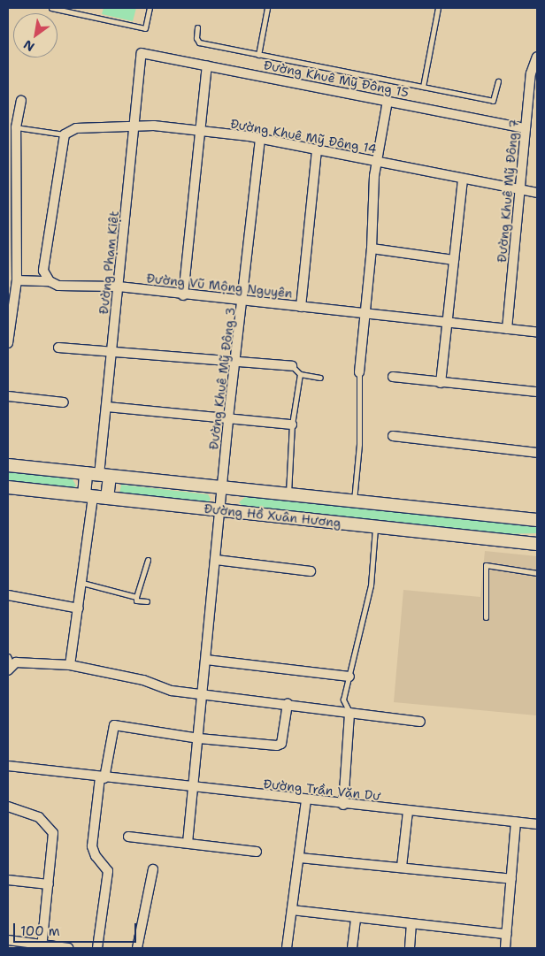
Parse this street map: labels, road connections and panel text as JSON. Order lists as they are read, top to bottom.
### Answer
{
  "streets": {
    "main road": ["Đường Hồ Xuân Hương"],
    "street": [
      "Đường Khuê Mỹ Đông 15",
      "Đường Khuê Mỹ Đông 14",
      "Đường Khuê Mỹ Đông 7",
      "Đường Phạm Kiệt",
      "Đường Vũ Mộng Nguyên",
      "Đường Khuê Mỹ Đông 3",
      "Đường Trần Văn Dư"
    ]
  },
  "crossings": [
    ["Đường Khuê Mỹ Đông 15", "Đường Khuê Mỹ Đông 7"],
    ["Đường Khuê Mỹ Đông 15", "Đường Phạm Kiệt"],
    ["Đường Khuê Mỹ Đông 14", "Đường Khuê Mỹ Đông 7"],
    ["Đường Khuê Mỹ Đông 14", "Đường Phạm Kiệt"],
    ["Đường Khuê Mỹ Đông 14", "Đường Khuê Mỹ Đông 3"],
    ["Đường Khuê Mỹ Đông 7", "Đường Vũ Mộng Nguyên"],
    ["Đường Phạm Kiệt", "Đường Vũ Mộng Nguyên"],
    ["Đường Phạm Kiệt", "Đường Hồ Xuân Hương"],
    ["Đường Vũ Mộng Nguyên", "Đường Khuê Mỹ Đông 3"],
    ["Đường Khuê Mỹ Đông 3", "Đường Hồ Xuân Hương"],
    ["Đường Khuê Mỹ Đông 3", "Đường Trần Văn Dư"]
  ],
  "scale_bar": "100 m",
  "north": "bottom left"
}
